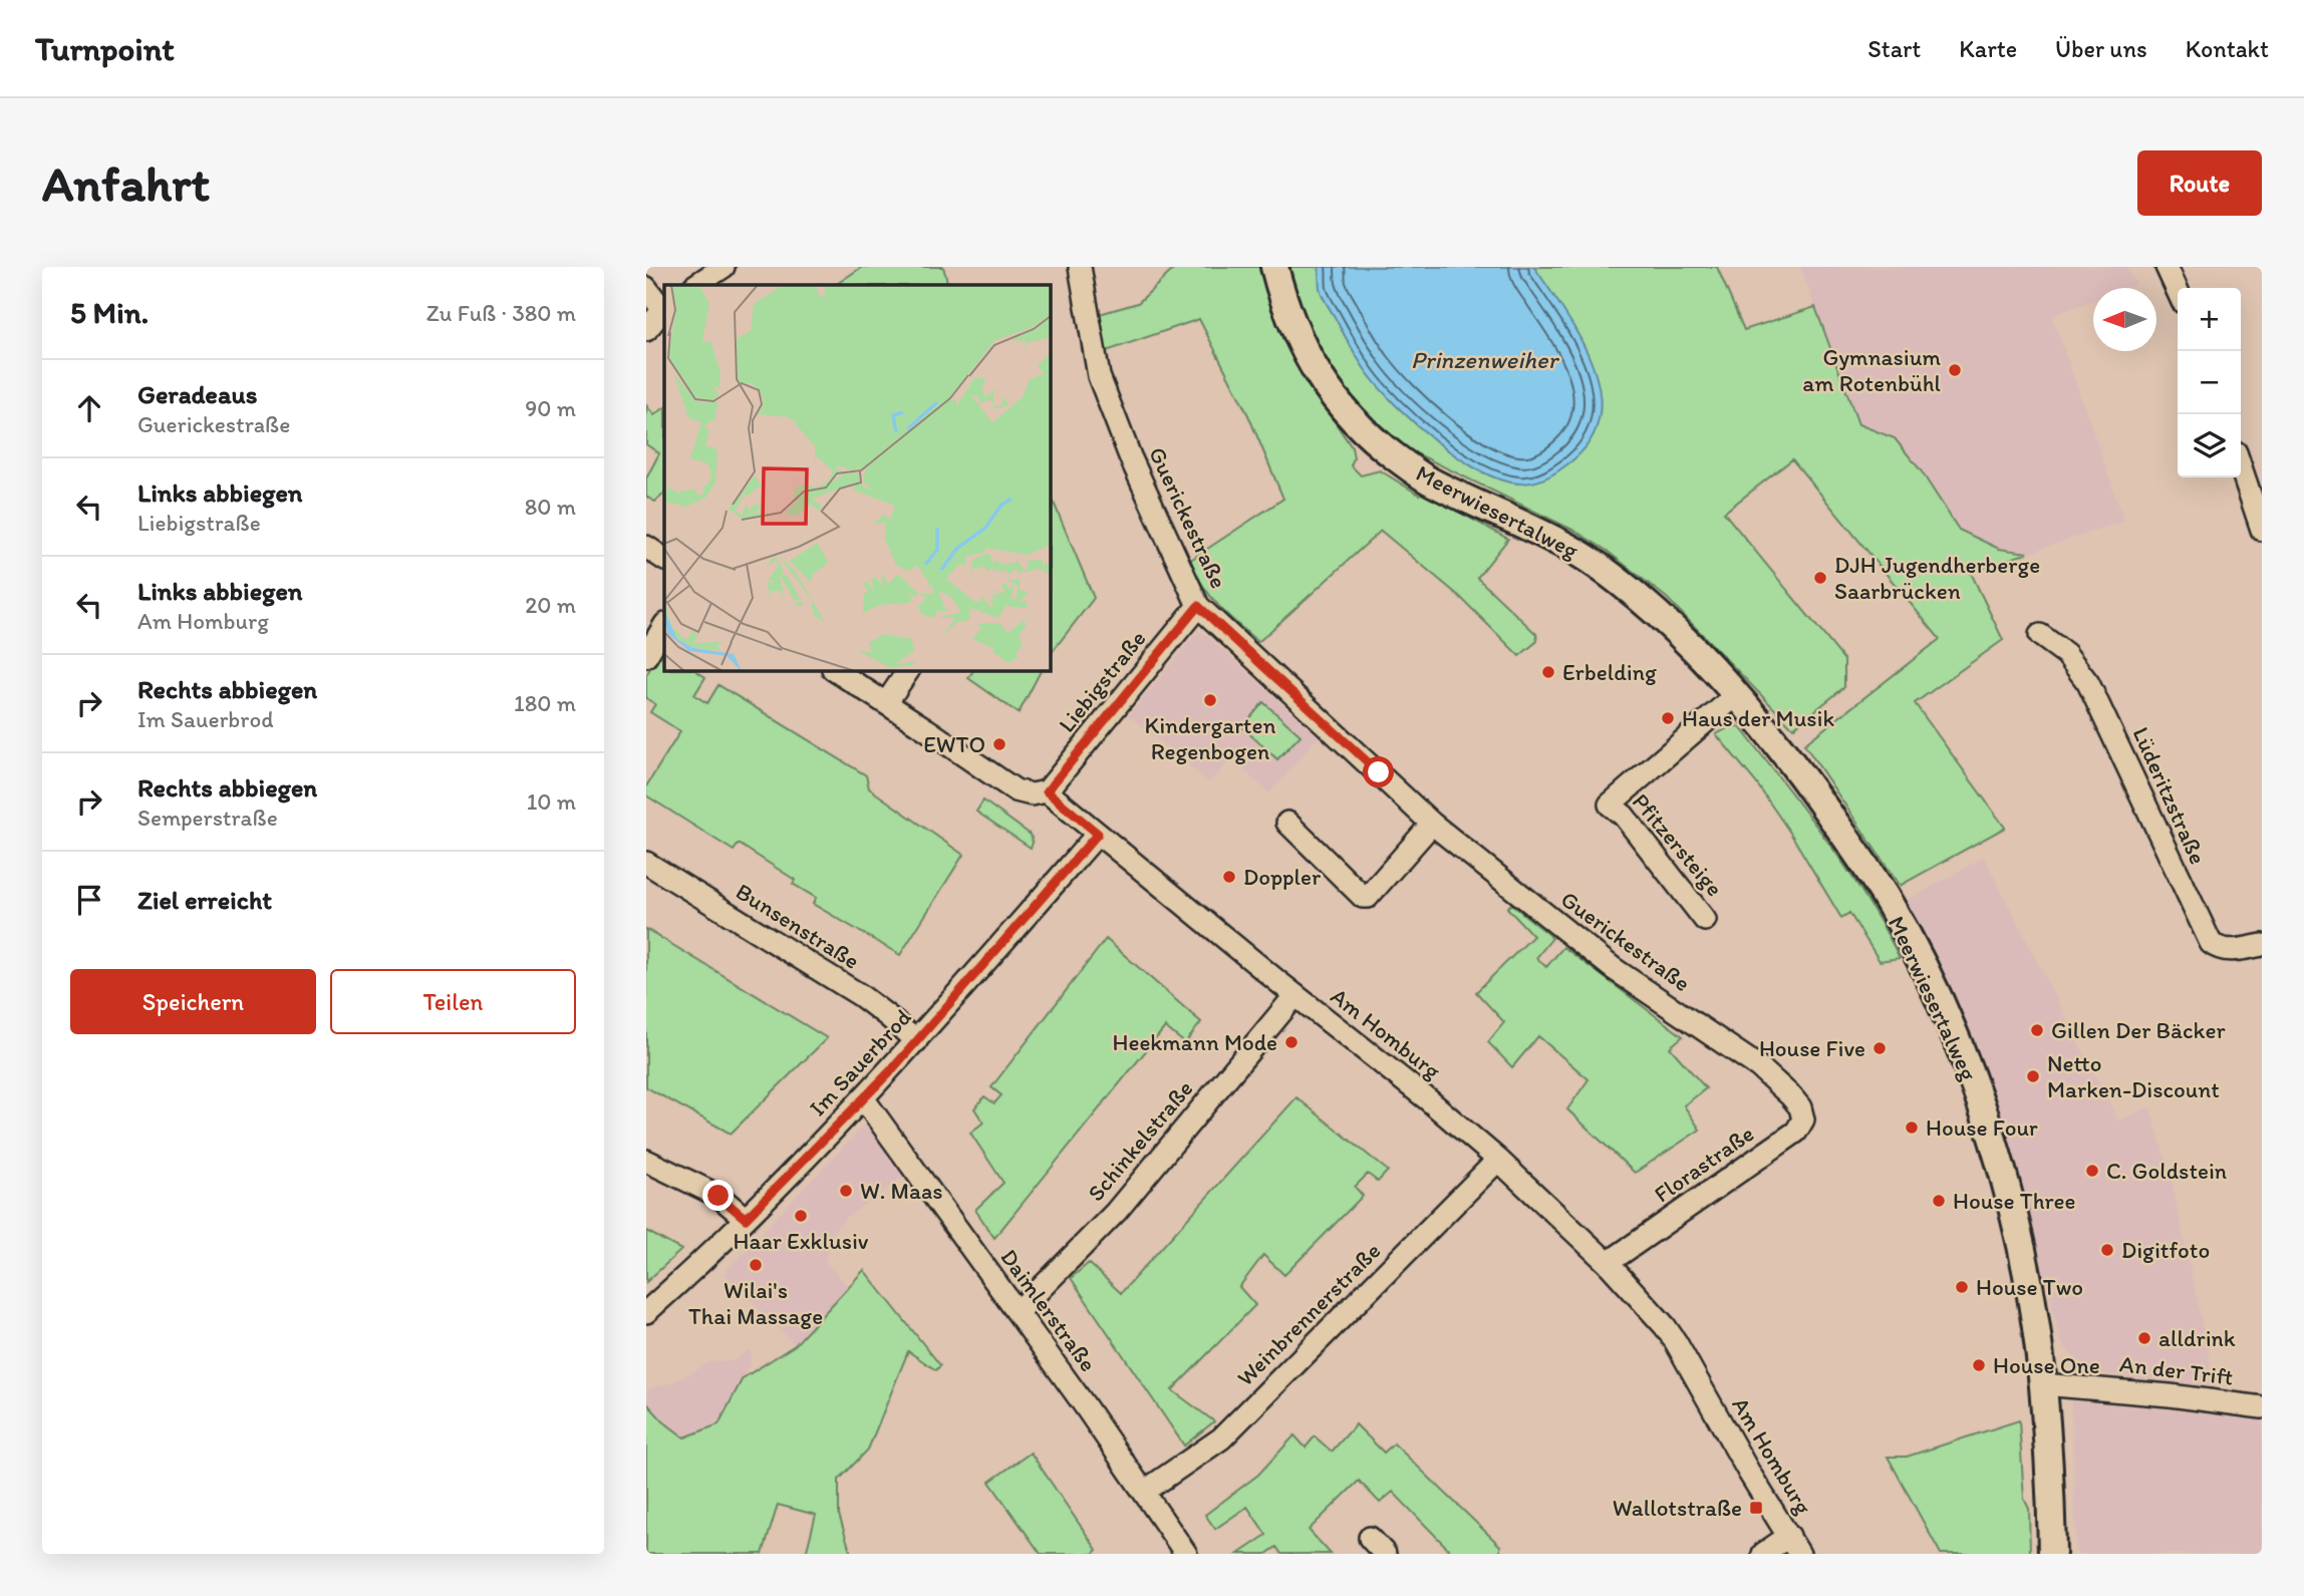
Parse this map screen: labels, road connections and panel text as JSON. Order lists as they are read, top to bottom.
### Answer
{
  "streets": {
    "main road": ["Meerwiesertalweg"],
    "street": [
      "Guerickestraße",
      "Liebigstraße",
      "Lüderitzstraße",
      "Pfitzersteige",
      "Bunsenstraße",
      "Am Homburg",
      "Im Sauerbrod",
      "Schinkelstraße",
      "Florastraße",
      "Daimlerstraße",
      "Weinbrennerstraße",
      "An der Trift"
    ]
  },
  "crossings": [
    ["Meerwiesertalweg", "Pfitzersteige"],
    ["Meerwiesertalweg", "An der Trift"],
    ["Guerickestraße", "Liebigstraße"],
    ["Guerickestraße", "Florastraße"],
    ["Liebigstraße", "Am Homburg"],
    ["Bunsenstraße", "Im Sauerbrod"],
    ["Am Homburg", "Im Sauerbrod"],
    ["Am Homburg", "Schinkelstraße"],
    ["Am Homburg", "Florastraße"],
    ["Am Homburg", "Weinbrennerstraße"],
    ["Im Sauerbrod", "Daimlerstraße"],
    ["Schinkelstraße", "Daimlerstraße"],
    ["Daimlerstraße", "Weinbrennerstraße"]
  ],
  "water": ["Prinzenweiher"],
  "places": {
    "other": [
      "Gymnasium am Rotenbühl",
      "DJH Jugendherberge Saarbrücken",
      "Erbelding",
      "Kindergarten Regenbogen",
      "Haus der Musik",
      "EWTO",
      "Doppler",
      "Gillen Der Bäcker",
      "Heekmann Mode",
      "House Five",
      "Netto Marken-Discount",
      "House Four",
      "C. Goldstein",
      "W. Maas",
      "House Three",
      "Haar Exklusiv",
      "Digitfoto",
      "Wilai's Thai Massage",
      "House Two",
      "alldrink",
      "House One"
    ],
    "transit": ["Wallotstraße"]
  },
  "north": "left",
  "page": {
    "header": "Turnpoint",
    "nav": [
      "Start",
      "Karte",
      "Über uns",
      "Kontakt"
    ],
    "buttons": [
      "Route",
      ["Speichern", "Teilen"]
    ],
    "title": "Anfahrt",
    "heading": ["5 Min.", "Zu Fuß · 380 m"],
    "map_buttons": ["+", "−"],
    "list": [
      ["Geradeaus", "Guerickestraße", "90 m"],
      ["Links abbiegen", "Liebigstraße", "80 m"],
      ["Links abbiegen", "Am Homburg", "20 m"],
      ["Rechts abbiegen", "Im Sauerbrod", "180 m"],
      ["Rechts abbiegen", "Semperstraße", "10 m"],
      "Ziel erreicht"
    ]
  }
}
